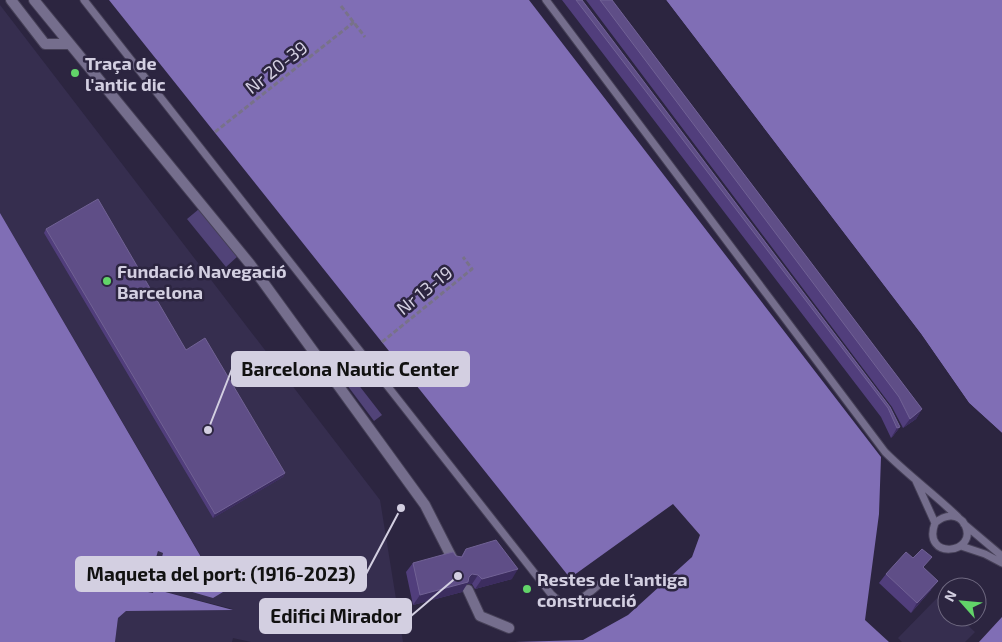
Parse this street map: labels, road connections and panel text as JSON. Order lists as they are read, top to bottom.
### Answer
{
  "streets": {
    "path": ["Nr 20-39", "Nr 13-19"]
  },
  "places": [
    "Traça de l'antic dic",
    "Fundació Navegació Barcelona",
    "Barcelona Nautic Center",
    "Maqueta del port: (1916-2023)",
    "Edifici Mirador",
    "Restes de l'antiga construcció"
  ],
  "north": "top left"
}
